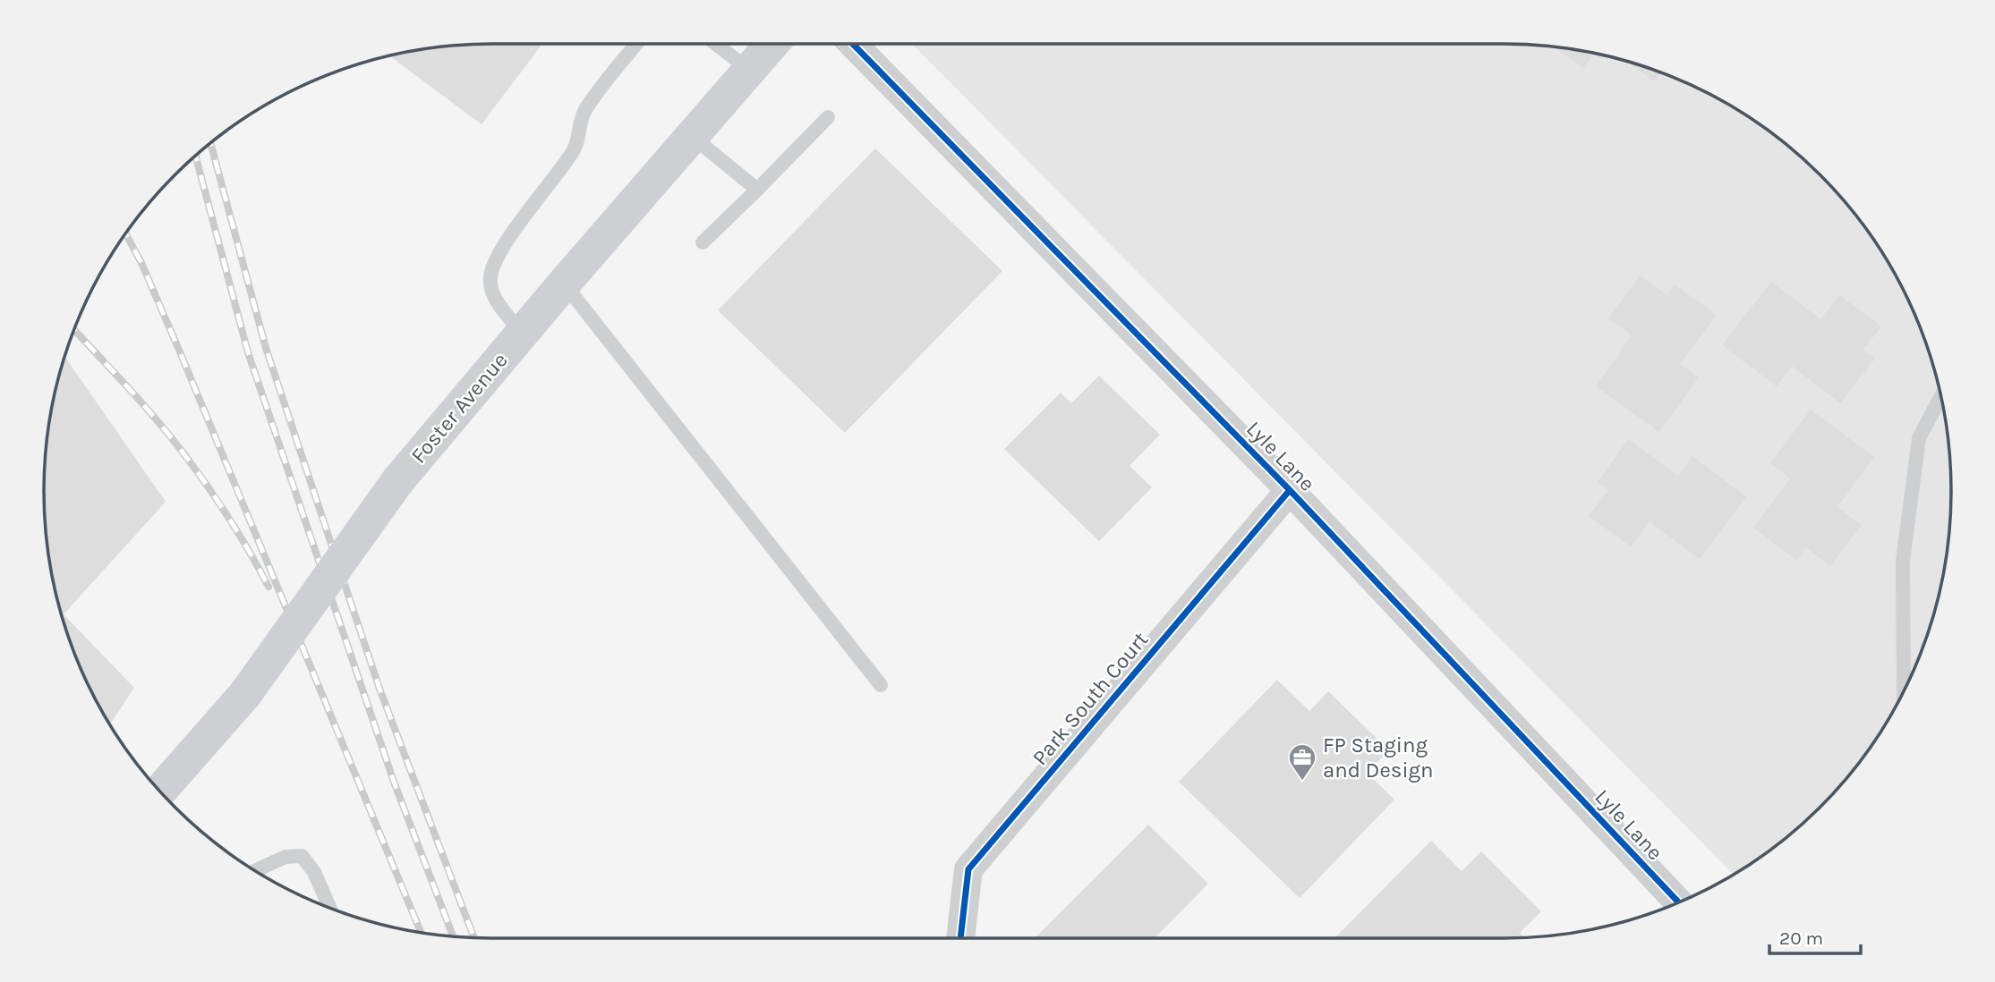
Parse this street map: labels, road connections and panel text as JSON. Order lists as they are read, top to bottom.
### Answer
{
  "streets": {
    "main road": ["Foster Avenue"],
    "street": ["Lyle Lane", "Park South Court"]
  },
  "crossings": [
    ["Lyle Lane", "Park South Court"]
  ],
  "places": {
    "office": ["FP Staging and Design"]
  },
  "scale_bar": "20 m"
}
